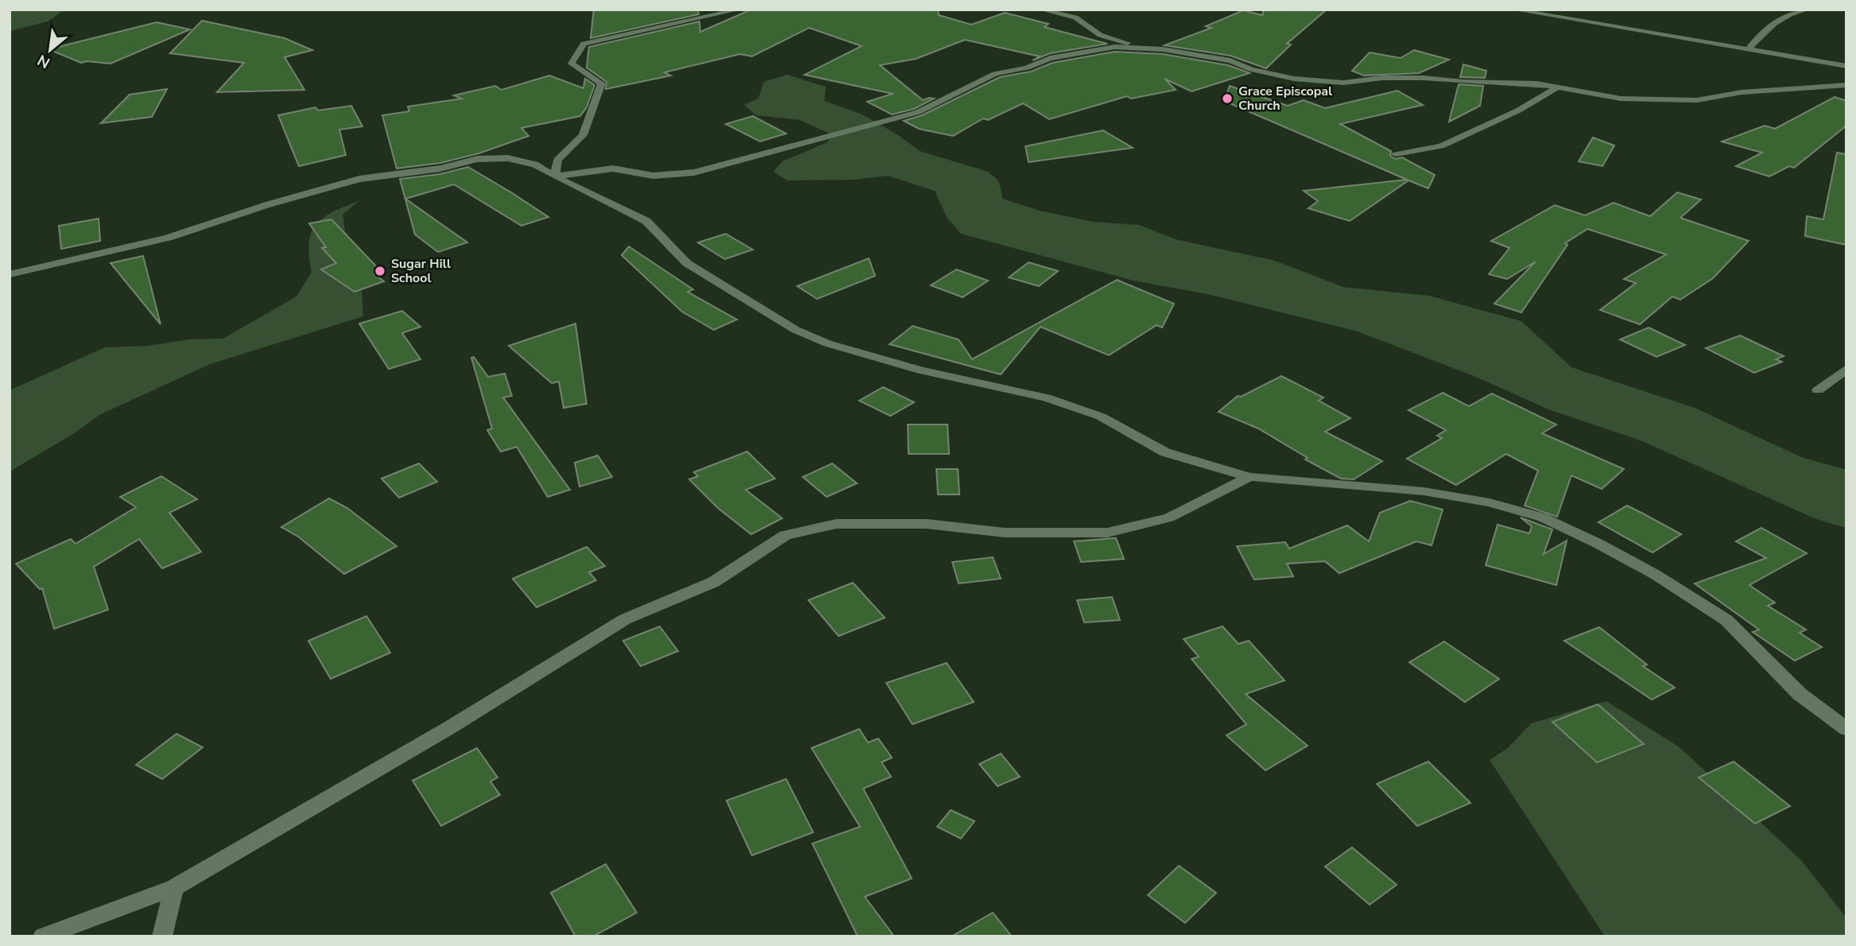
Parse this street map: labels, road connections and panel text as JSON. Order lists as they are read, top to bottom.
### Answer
{
  "places": ["Grace Episcopal Church", "Sugar Hill School"],
  "north": "bottom left"
}
